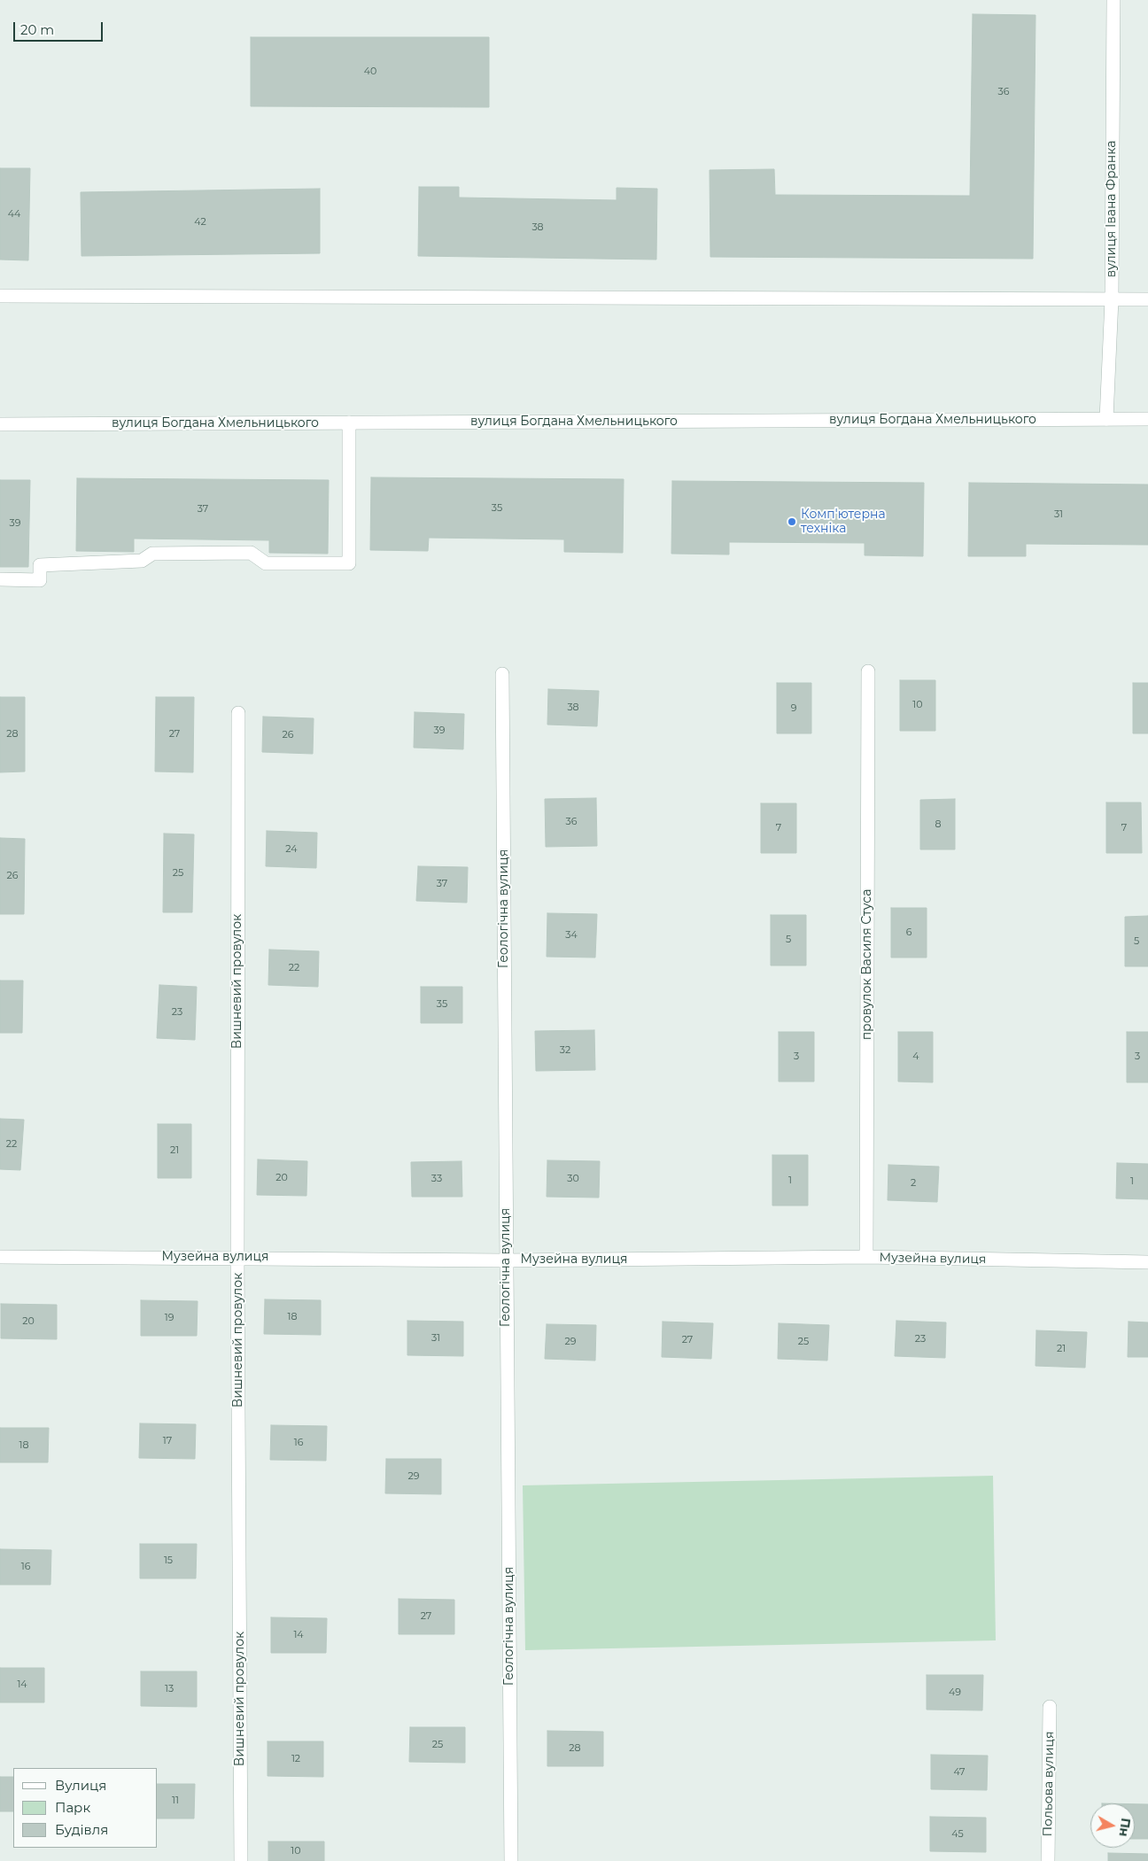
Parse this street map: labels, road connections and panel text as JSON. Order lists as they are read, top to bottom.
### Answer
{
  "streets": {
    "street": [
      "вулиця Івана Франка",
      "вулиця Богдана Хмельницького",
      "Геологічна вулиця",
      "провулок Василя Стуса",
      "Вишневий провулок",
      "Музейна вулиця",
      "Польова вулиця"
    ]
  },
  "crossings": [
    ["вулиця Івана Франка", "вулиця Богдана Хмельницького"],
    ["Геологічна вулиця", "Музейна вулиця"],
    ["провулок Василя Стуса", "Музейна вулиця"],
    ["Вишневий провулок", "Музейна вулиця"]
  ],
  "places": ["Комп'ютерна техніка"],
  "house_numbers": [
    "40",
    "36",
    "44",
    "42",
    "38",
    "35",
    "37",
    "31",
    "39",
    "10",
    "38",
    "9",
    "39",
    "28",
    "27",
    "26",
    "36",
    "8",
    "7",
    "7",
    "24",
    "25",
    "26",
    "37",
    "6",
    "34",
    "5",
    "5",
    "22",
    "35",
    "23",
    "32",
    "3",
    "4",
    "3",
    "22",
    "21",
    "20",
    "33",
    "30",
    "1",
    "1",
    "2",
    "18",
    "19",
    "20",
    "31",
    "23",
    "27",
    "29",
    "25",
    "21",
    "17",
    "16",
    "18",
    "29",
    "15",
    "16",
    "27",
    "14",
    "14",
    "13",
    "49",
    "25",
    "28",
    "12",
    "47",
    "11",
    "45",
    "10"
  ],
  "legend": ["Вулиця", "Парк", "Будівля"],
  "scale_bar": "20 m",
  "north": "right"
}
